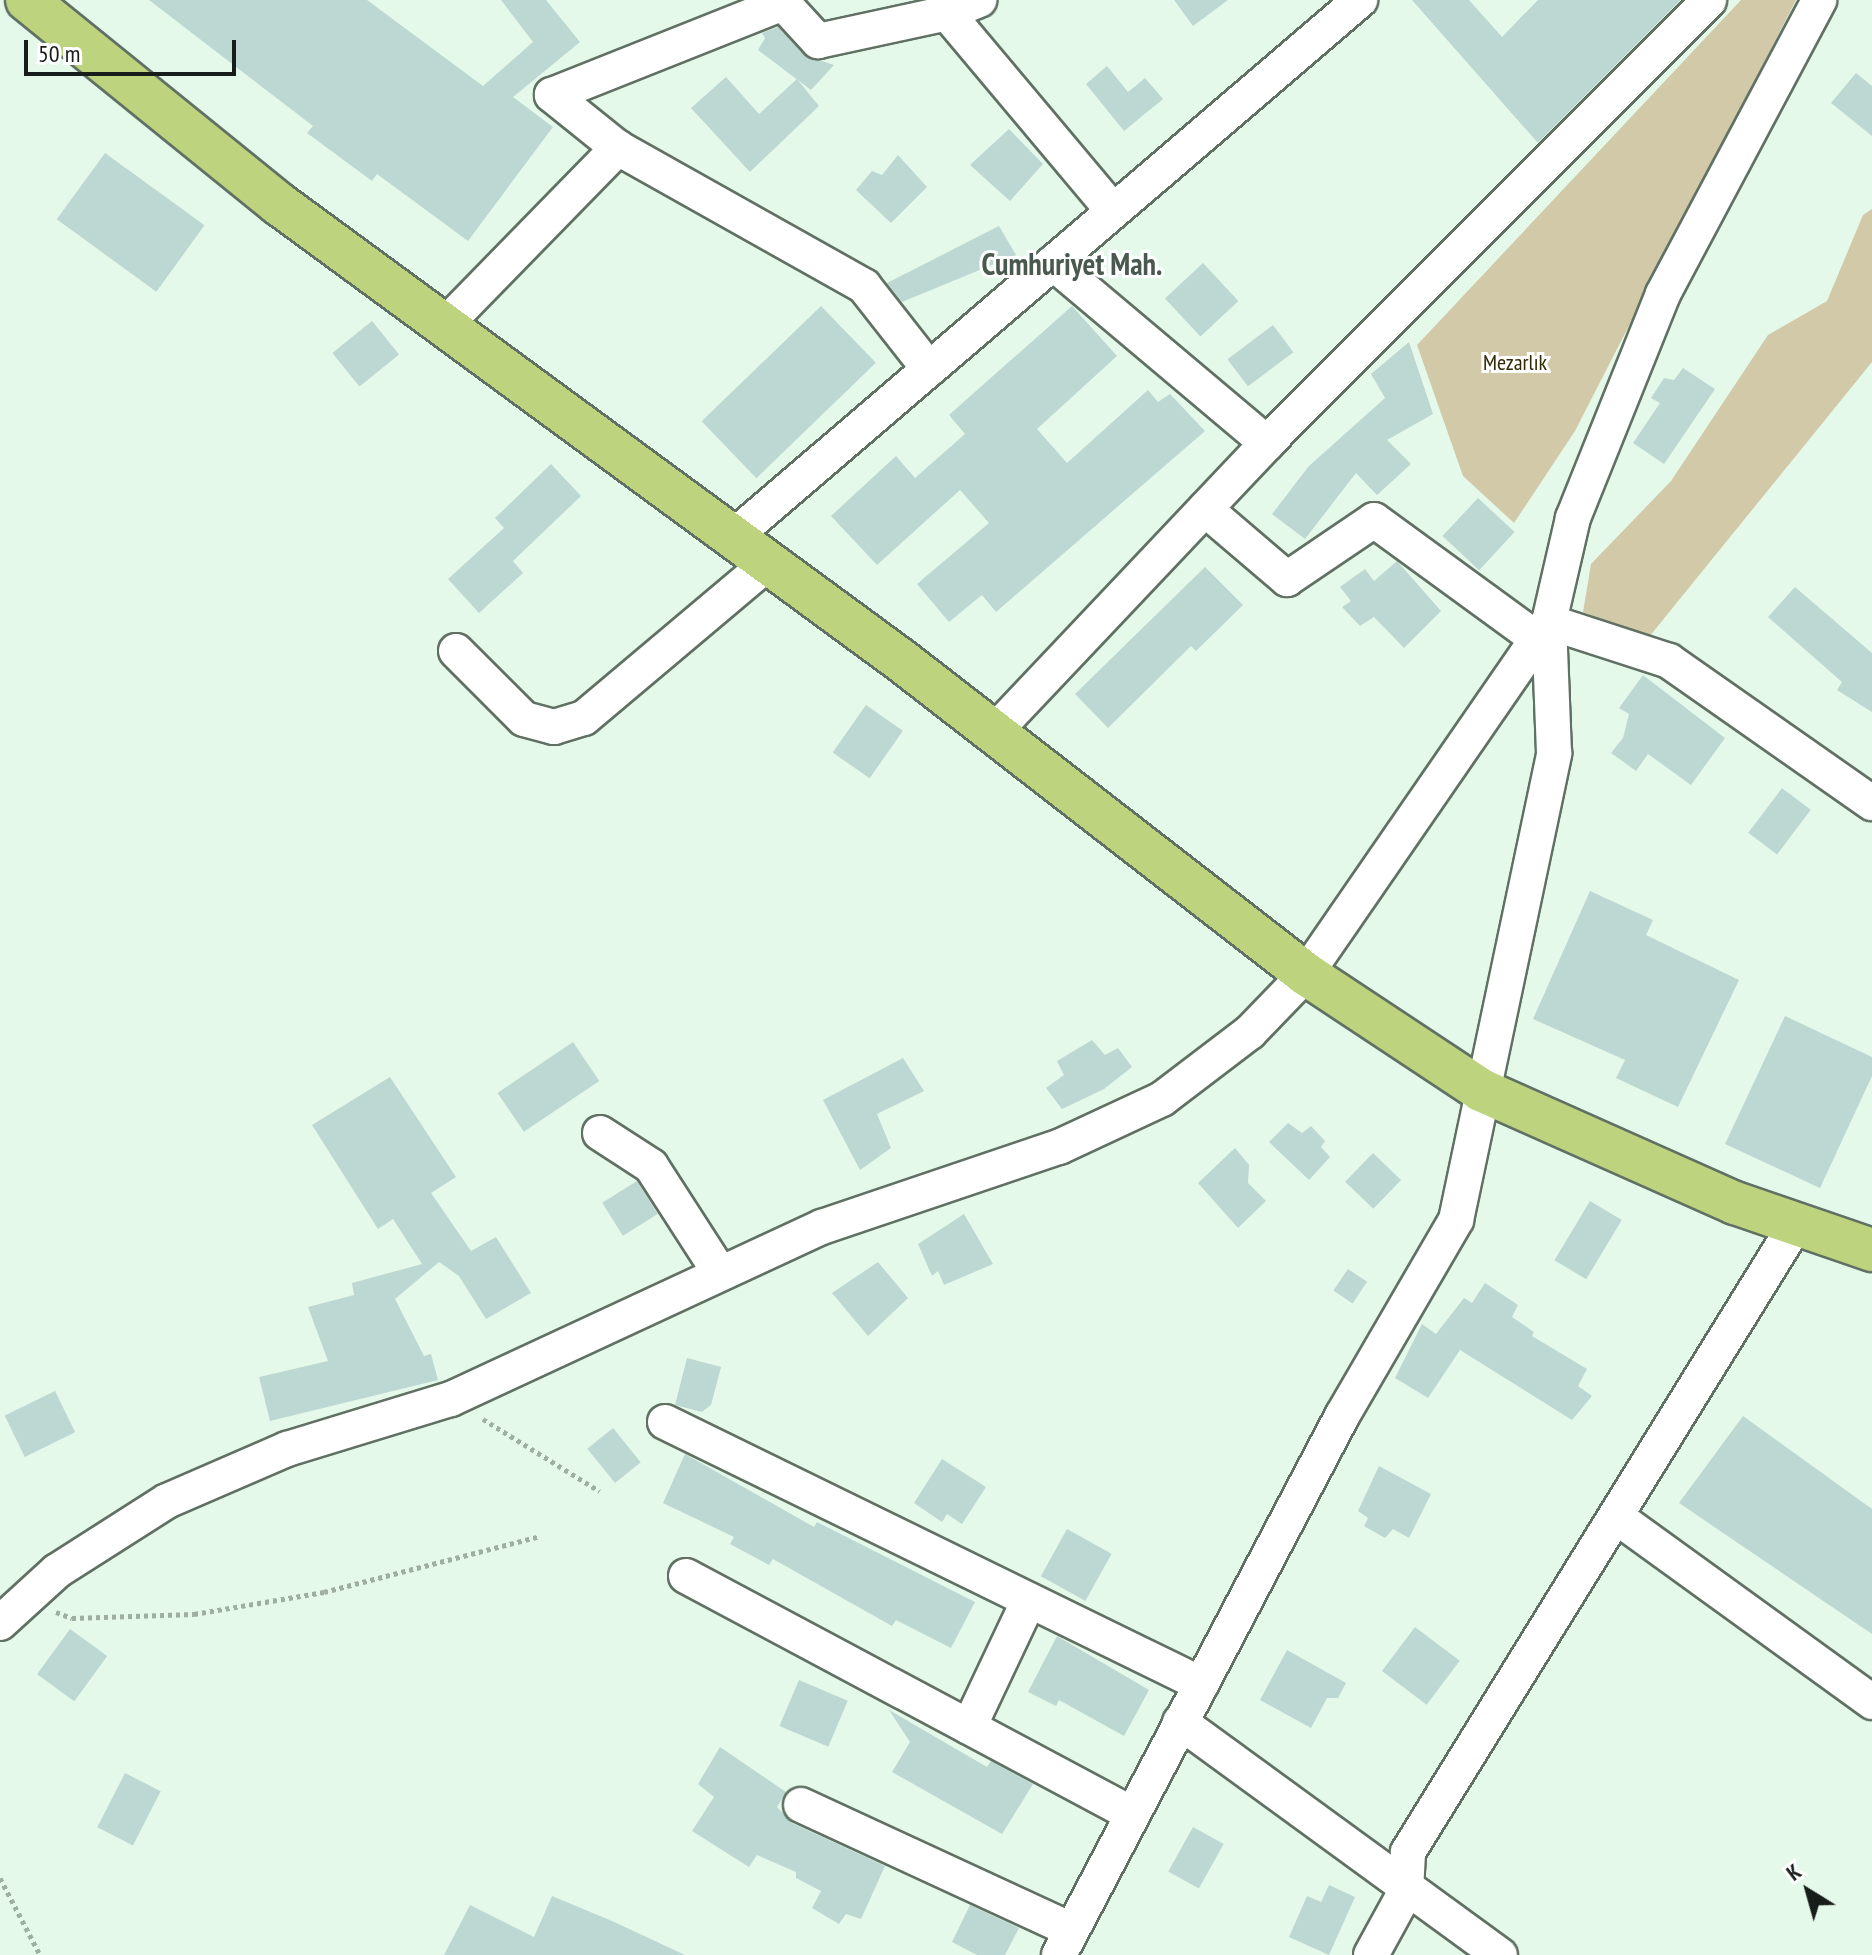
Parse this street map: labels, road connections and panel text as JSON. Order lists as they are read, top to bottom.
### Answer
{
  "districts": ["Cumhuriyet Mah."],
  "parks": ["Mezarlık"],
  "scale_bar": "50 m",
  "north": "top left"
}
